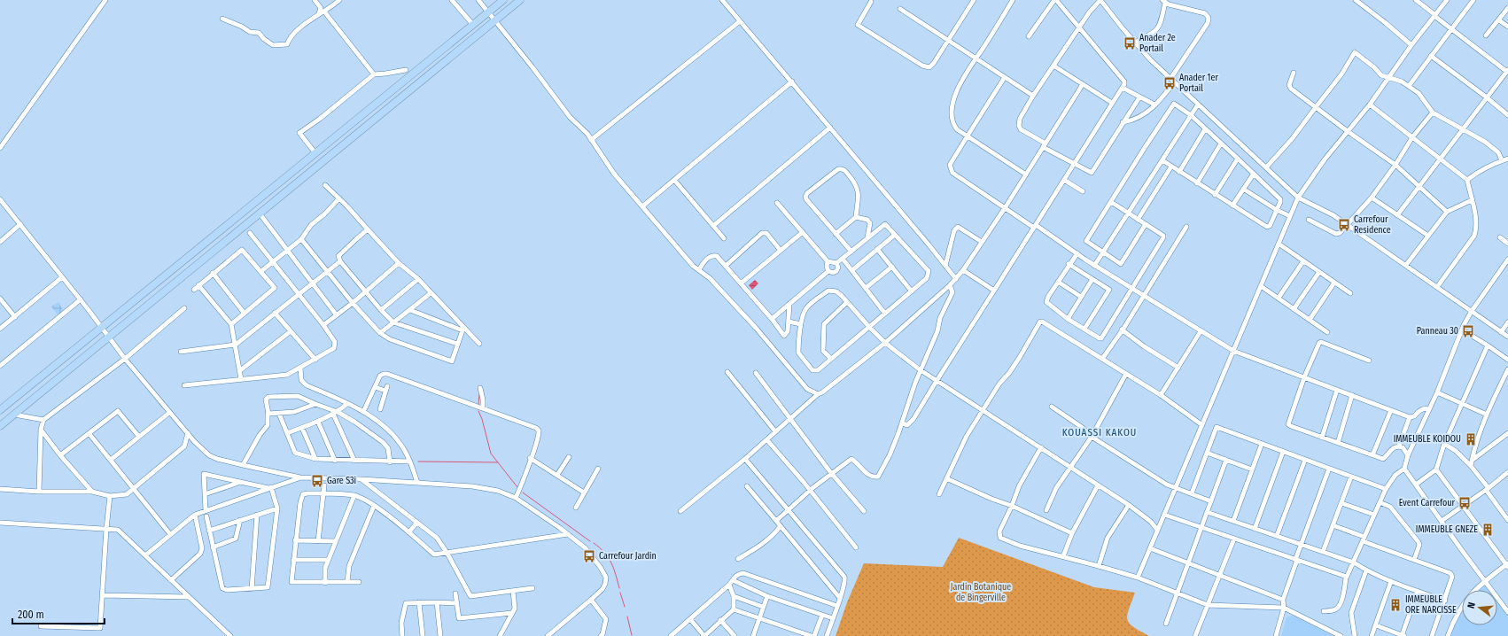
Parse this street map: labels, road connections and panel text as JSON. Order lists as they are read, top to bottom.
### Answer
{
  "districts": ["KOUASSI KAKOU"],
  "parks": ["Jardin Botanique de Bingerville"],
  "places": {
    "bus stop": [
      "Anader 2e Portail",
      "Anader 1er Portail",
      "Carrefour Residence",
      "Panneau 30",
      "Gare S3i",
      "Event Carrefour",
      "Carrefour Jardin"
    ],
    "building": ["IMMEUBLE KOIDOU", "IMMEUBLE GNEZE", "IMMEUBLE ORE NARCISSE"]
  },
  "scale_bar": "200 m",
  "north": "left"
}
